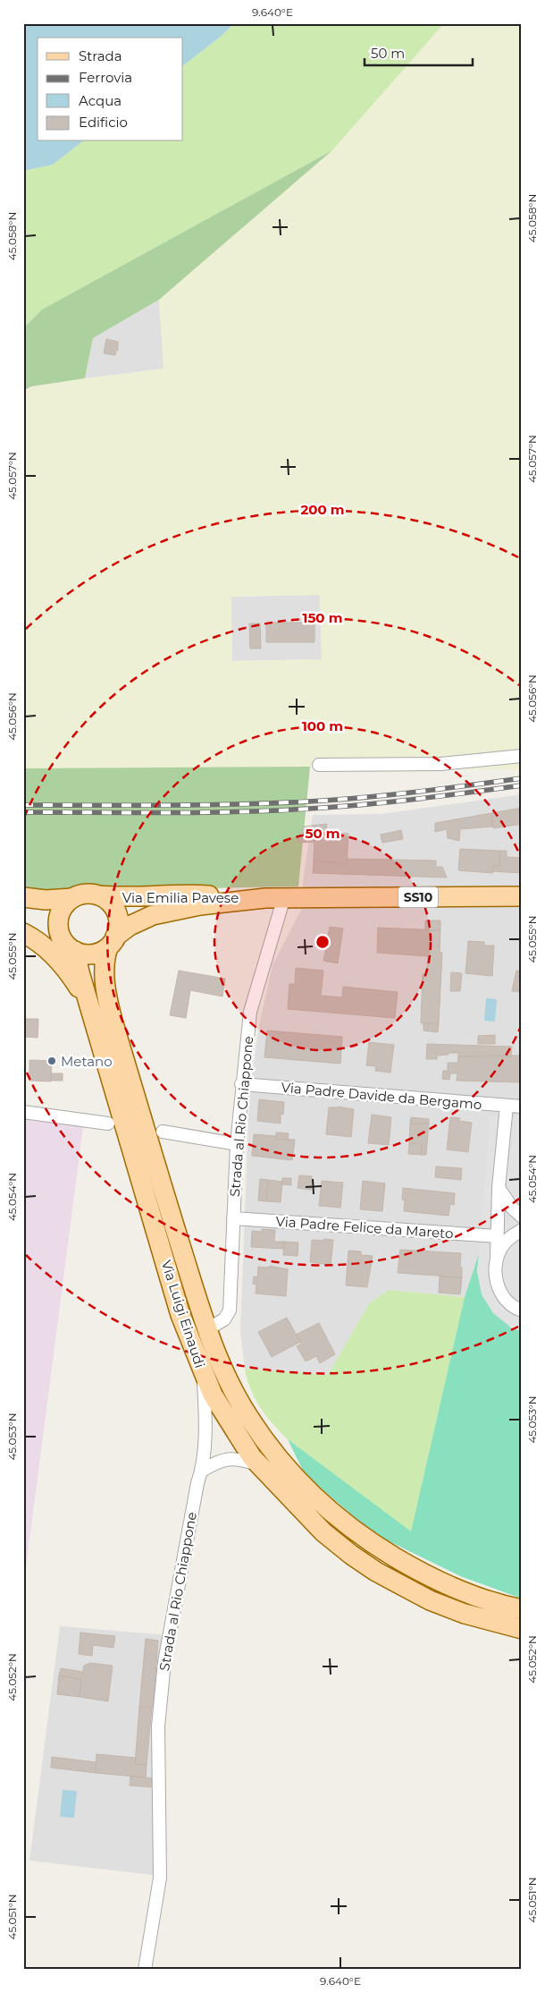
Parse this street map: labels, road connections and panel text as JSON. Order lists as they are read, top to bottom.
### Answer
{
  "streets": {
    "main road": ["Via Emilia Pavese", "SS10", "Via Luigi Einaudi"],
    "street": ["Via Padre Davide da Bergamo", "Strada al Rio Chiappone", "Via Padre Felice da Mareto"]
  },
  "crossings": [
    ["Via Emilia Pavese", "SS10"],
    ["Via Emilia Pavese", "Strada al Rio Chiappone"],
    ["Via Emilia Pavese", "Via Luigi Einaudi"],
    ["SS10", "Via Luigi Einaudi"],
    ["Via Padre Davide da Bergamo", "Strada al Rio Chiappone"],
    ["Strada al Rio Chiappone", "Via Padre Felice da Mareto"],
    ["Strada al Rio Chiappone", "Via Luigi Einaudi"]
  ],
  "places": ["Metano"],
  "legend": [
    "Strada",
    "Ferrovia",
    "Acqua",
    "Edificio"
  ],
  "scale_bar": "50 m",
  "coordinates": [
    "9.640°E",
    "45.058°N",
    "45.057°N",
    "45.056°N",
    "45.055°N",
    "45.054°N",
    "45.053°N",
    "45.052°N",
    "45.051°N"
  ],
  "rings": [
    "200 m",
    "150 m",
    "100 m",
    "50 m"
  ]
}
